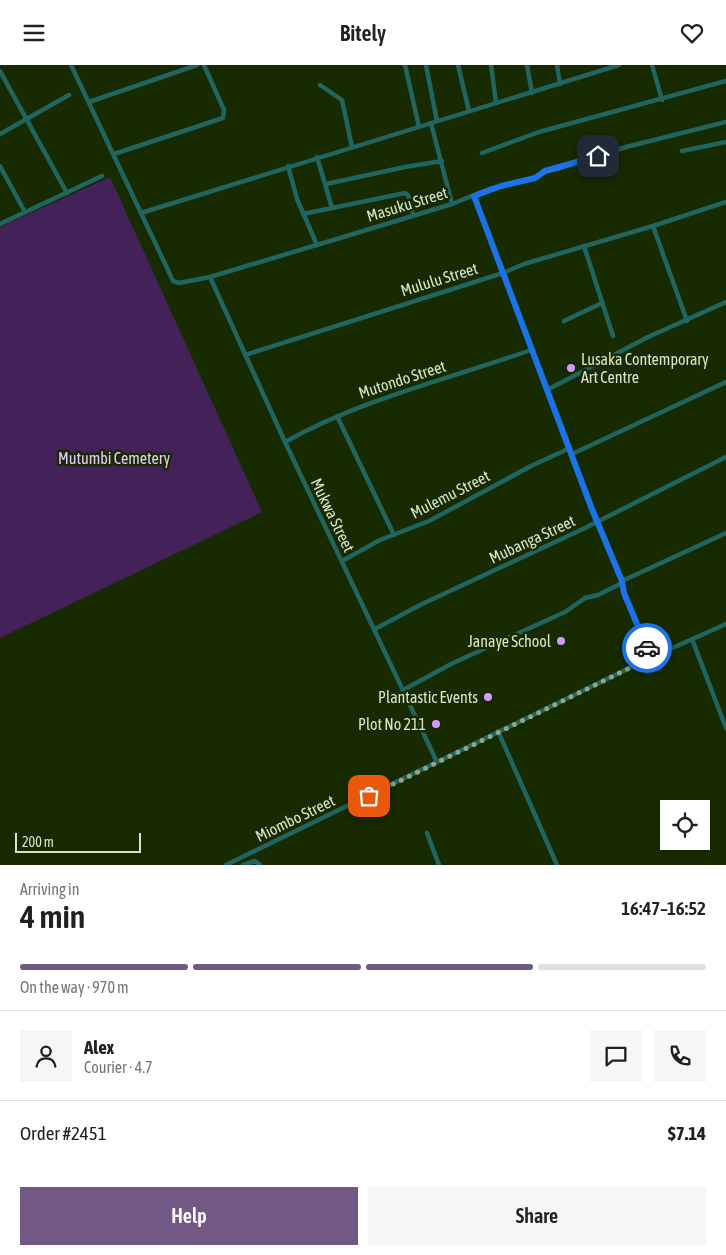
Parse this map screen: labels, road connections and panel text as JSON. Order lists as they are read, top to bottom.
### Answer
{
  "streets": {
    "street": [
      "Masuku Street",
      "Mululu Street",
      "Mutondo Street",
      "Mulemu Street",
      "Mukwa Street",
      "Mubanga Street",
      "Miombo Street"
    ]
  },
  "crossings": [
    ["Masuku Street", "Mukwa Street"],
    ["Mululu Street", "Mukwa Street"],
    ["Mutondo Street", "Mukwa Street"],
    ["Mulemu Street", "Mukwa Street"],
    ["Mukwa Street", "Mubanga Street"],
    ["Mukwa Street", "Miombo Street"]
  ],
  "parks": ["Mutumbi Cemetery"],
  "places": [
    "Lusaka Contemporary Art Centre",
    "Janaye School",
    "Plantastic Events",
    "Plot No 211"
  ],
  "scale_bar": "200 m",
  "page": {
    "header": "Bitely",
    "scale": "200 m",
    "heading": ["4 min", "Arriving in", "16:47–16:52"],
    "panel": [
      "Alex",
      "Courier · 4.7",
      "Order #2451",
      "$7.14"
    ],
    "bar": "On the way · 970 m",
    "buttons": ["Help", "Share"]
  }
}
